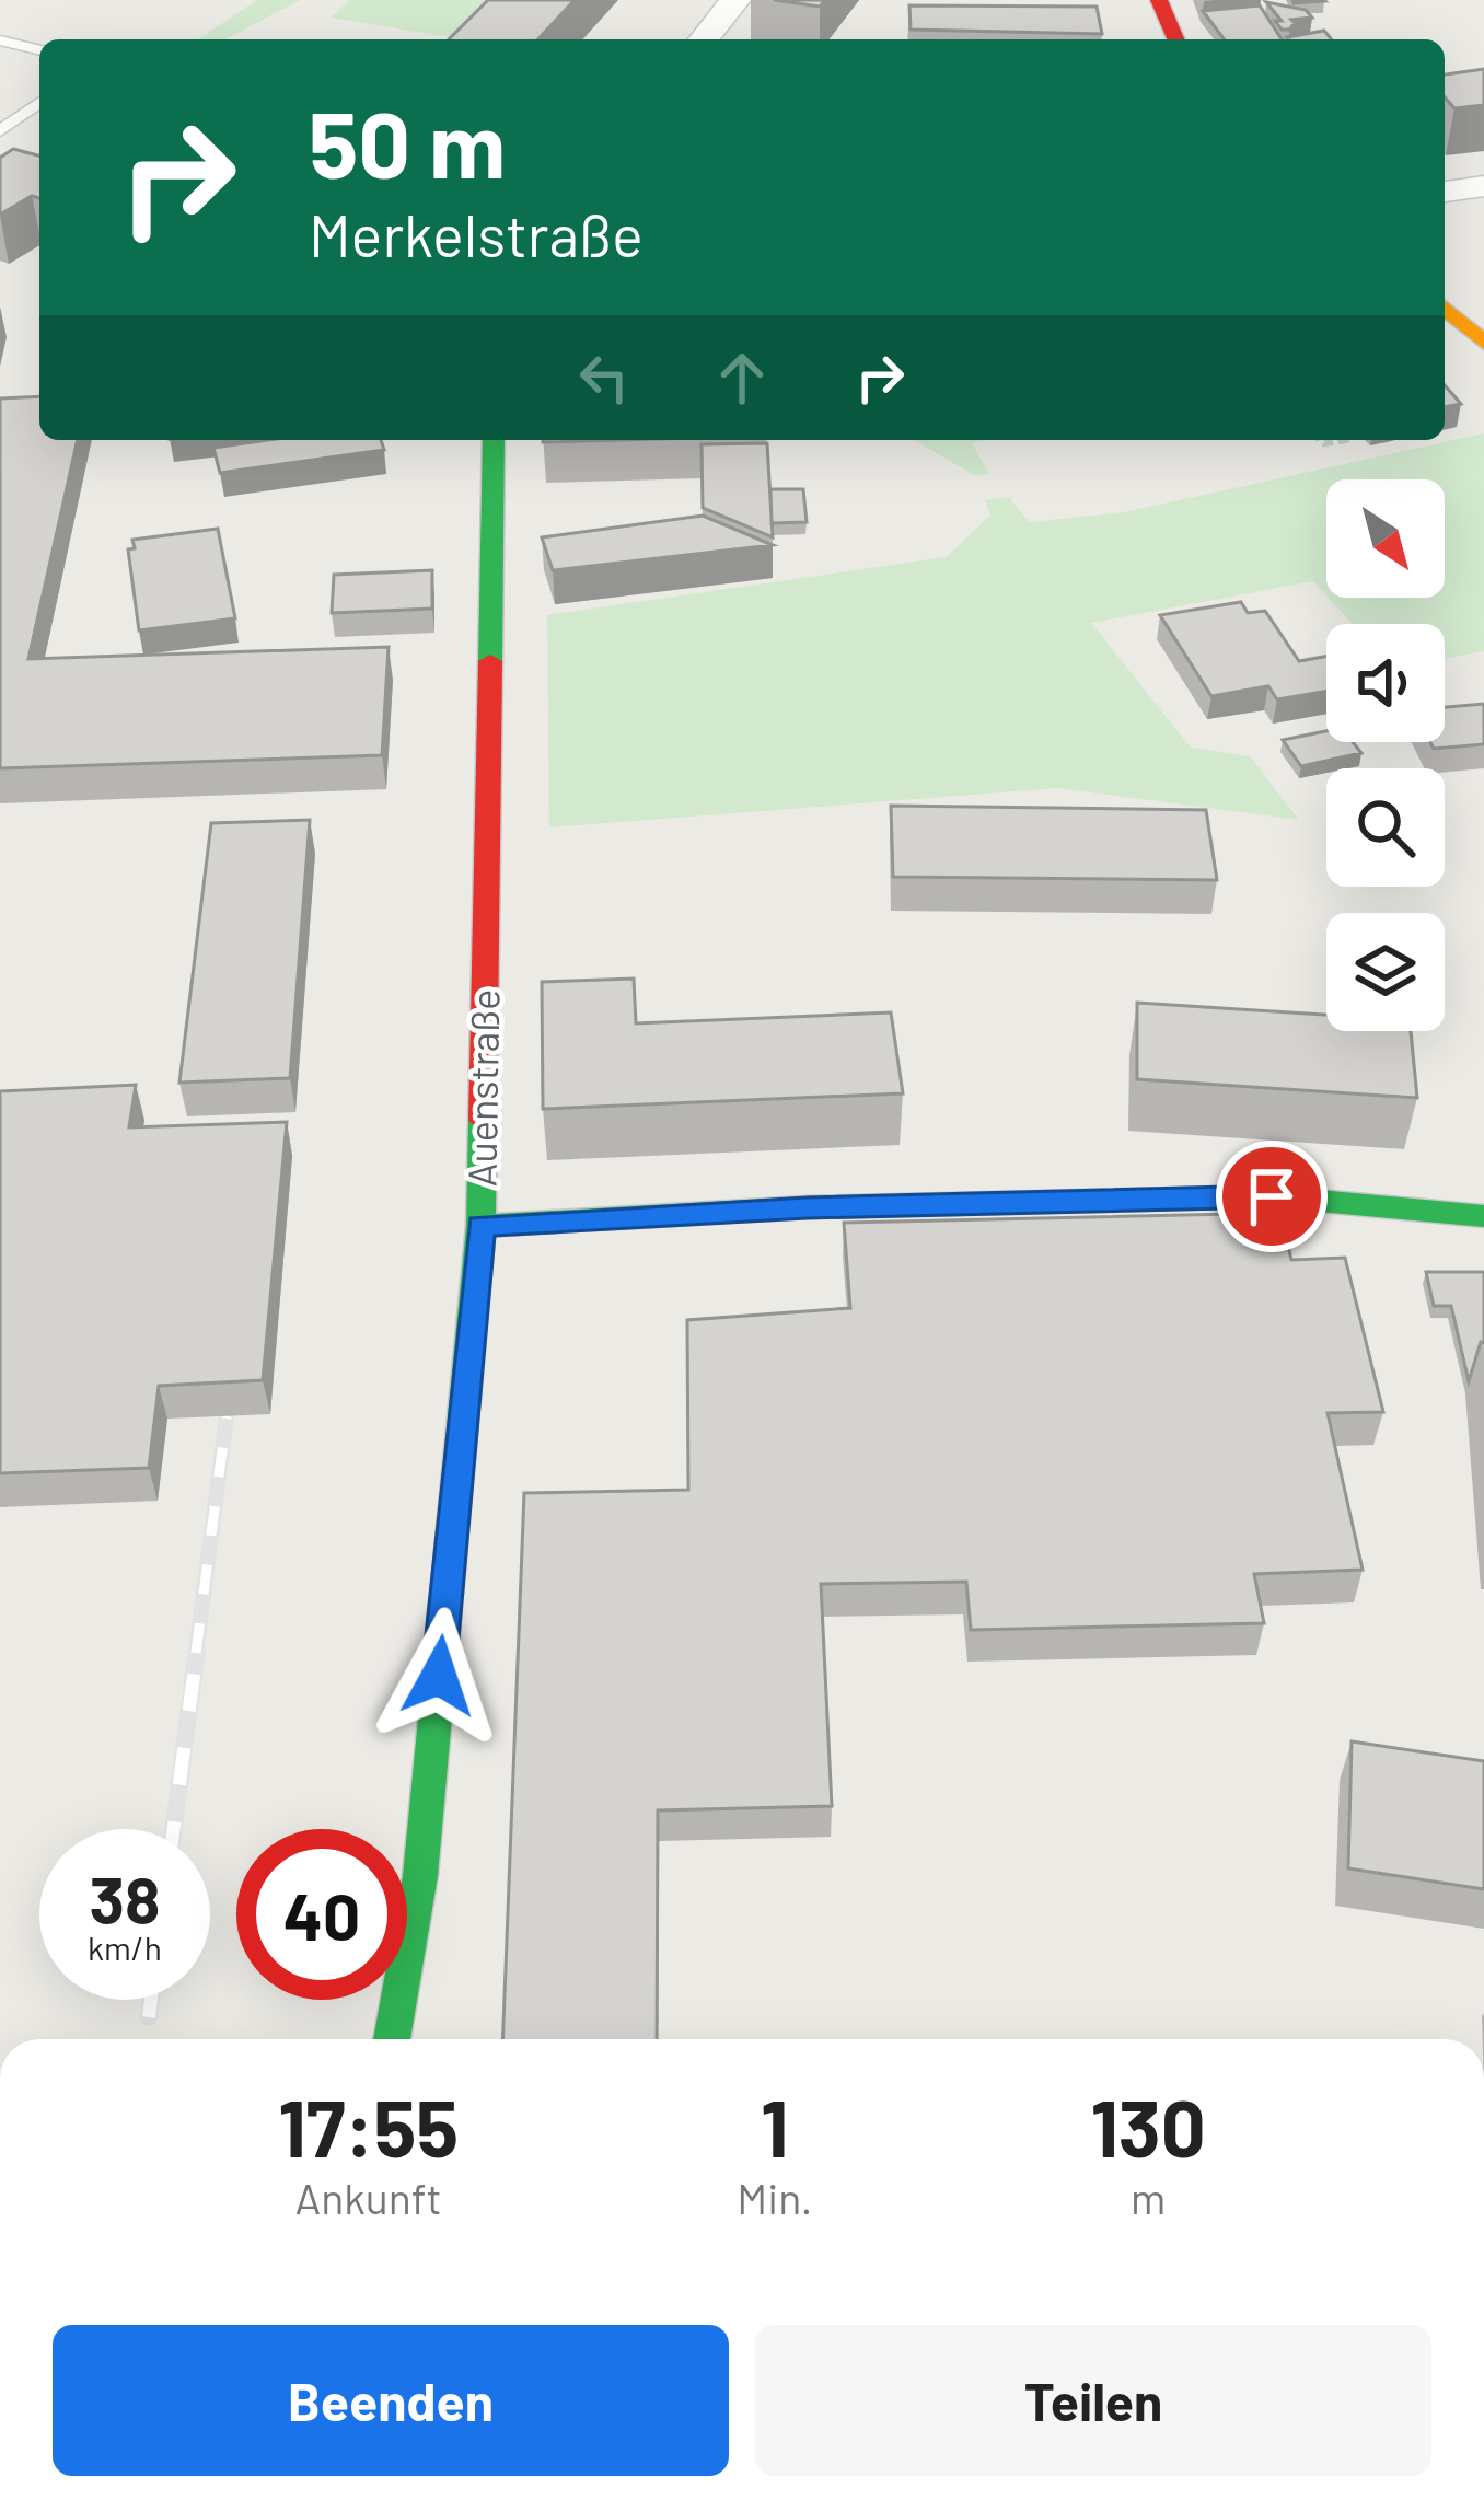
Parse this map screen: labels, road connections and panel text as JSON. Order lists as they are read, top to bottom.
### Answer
{
  "streets": {
    "street": ["Auenstraße"]
  },
  "north": "bottom right",
  "page": {
    "turn": ["50 m", "Merkelstraße"],
    "speed": "38 km/h",
    "limit": "40",
    "eta": [
      "17:55",
      "Ankunft",
      "1",
      "Min.",
      "130",
      "m"
    ],
    "buttons": ["Beenden", "Teilen"]
  }
}
